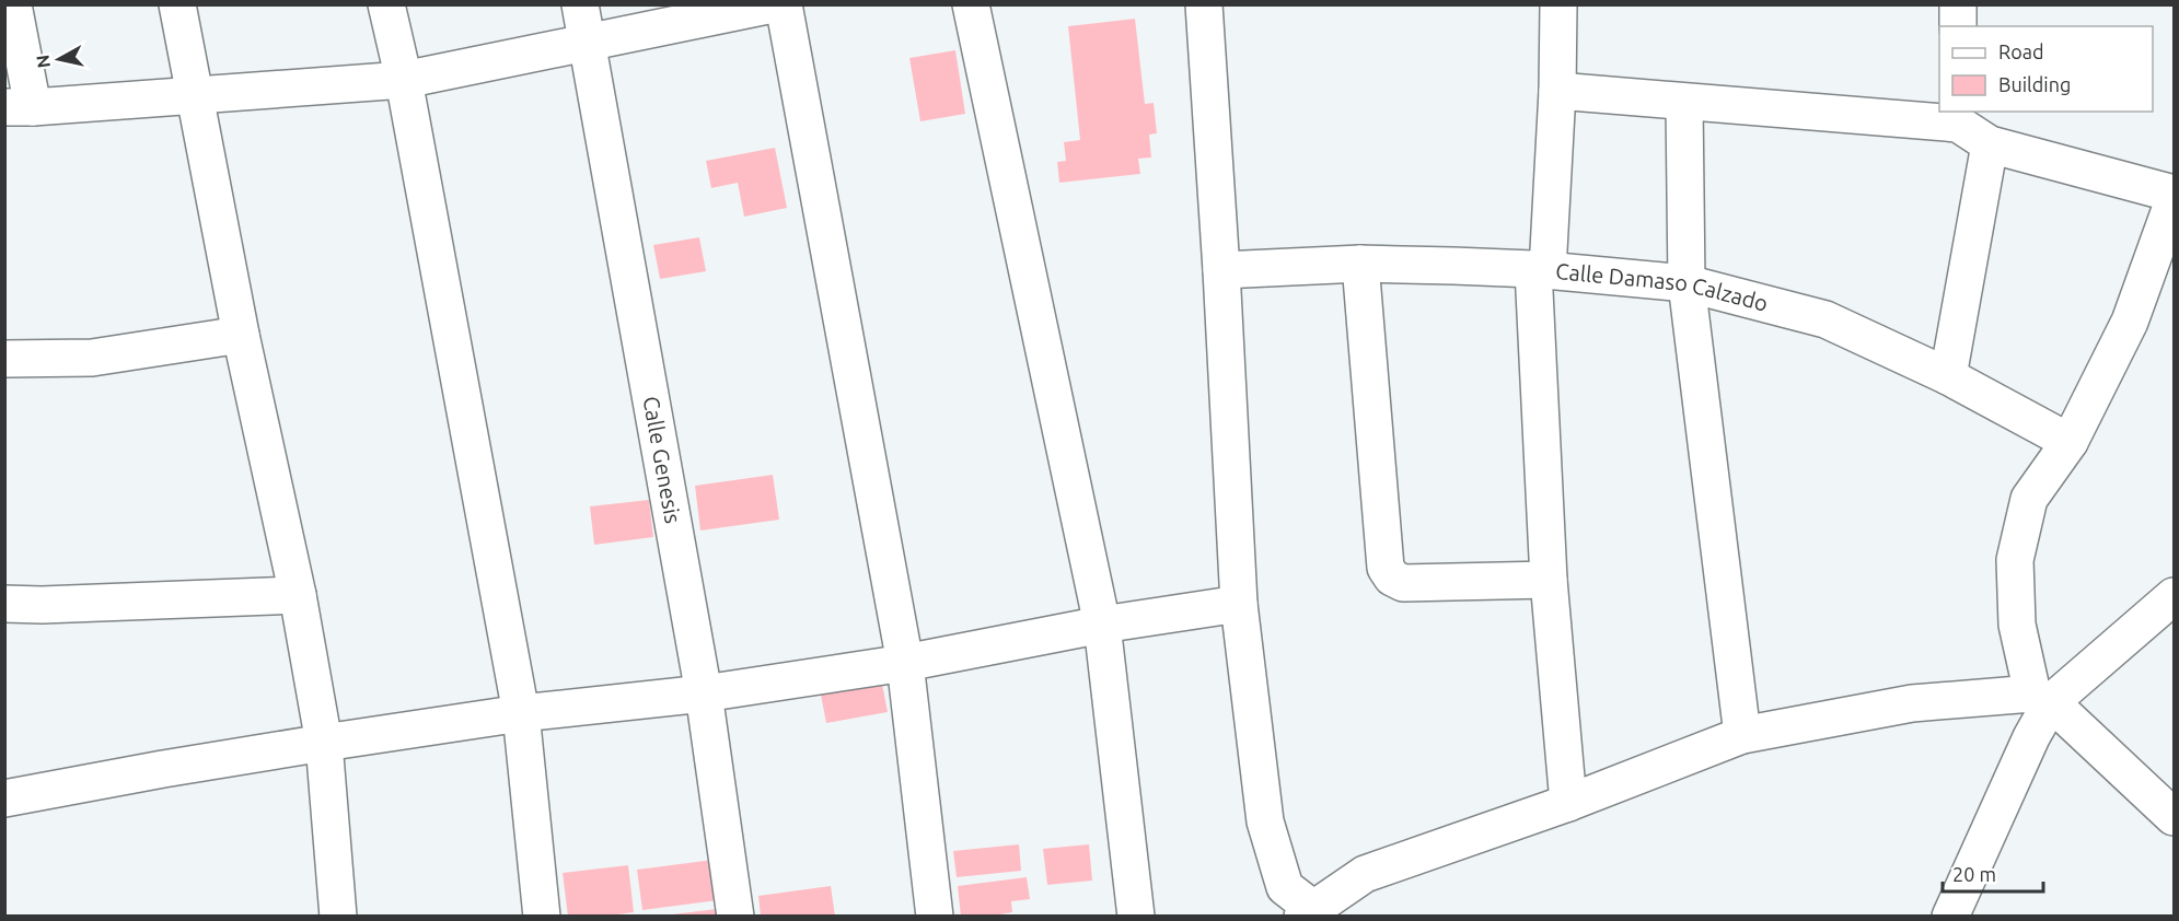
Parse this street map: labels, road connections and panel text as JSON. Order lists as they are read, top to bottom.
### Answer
{
  "streets": {
    "street": ["Calle Damaso Calzado", "Calle Genesis"]
  },
  "legend": ["Road", "Building"],
  "scale_bar": "20 m",
  "north": "left"
}
